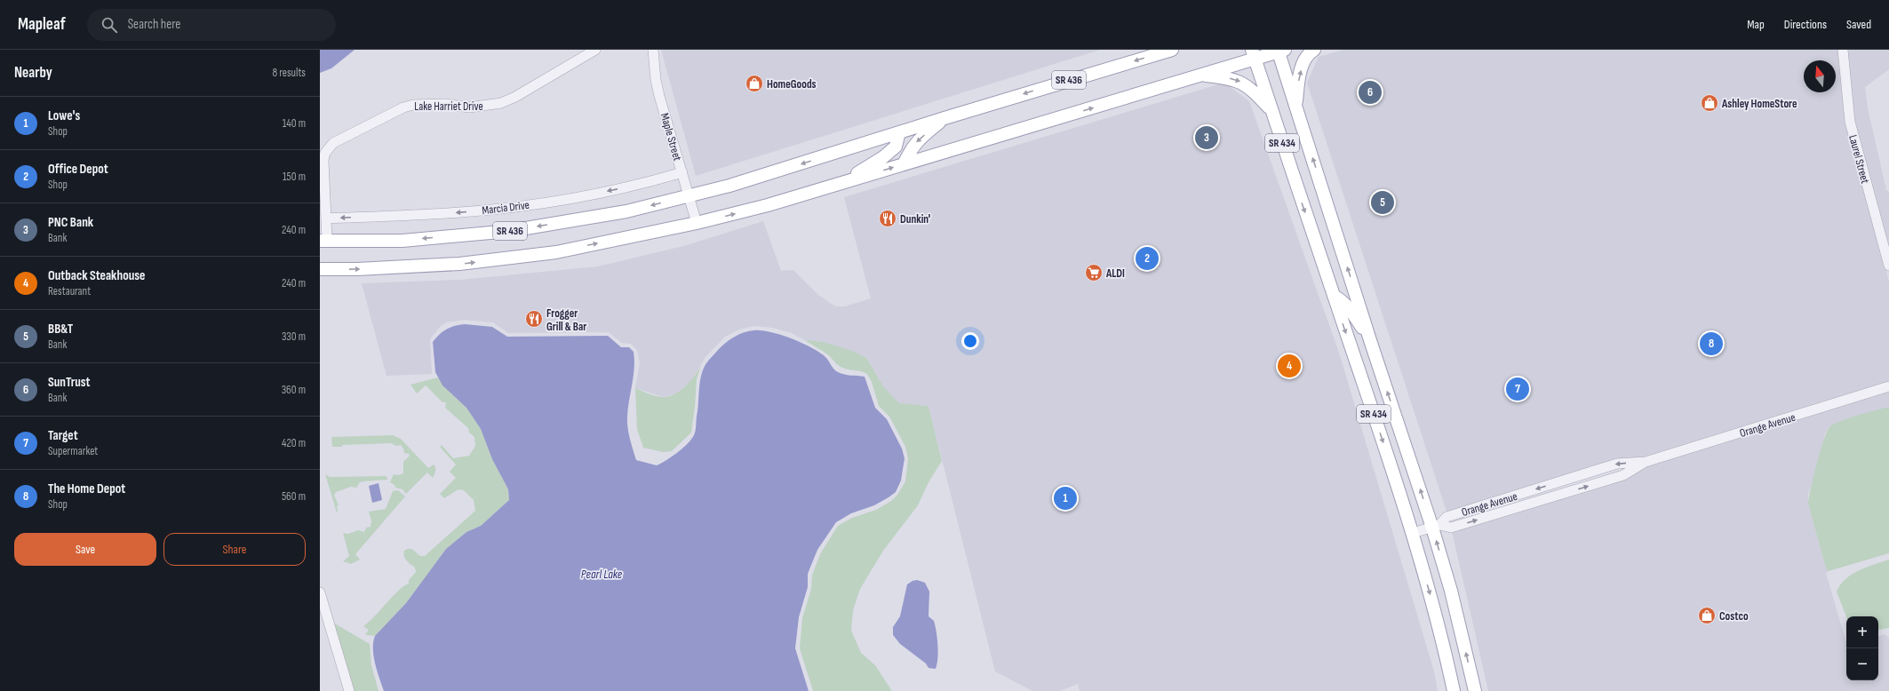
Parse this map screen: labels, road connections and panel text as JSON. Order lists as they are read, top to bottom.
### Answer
{
  "streets": {
    "main road": ["SR 436", "SR 434"],
    "street": [
      "Lake Harriet Drive",
      "Maple Street",
      "Laurel Street",
      "Marcia Drive",
      "Orange Avenue"
    ]
  },
  "crossings": [
    ["SR 436", "Lake Harriet Drive"],
    ["SR 436", "Maple Street"],
    ["SR 436", "SR 434"],
    ["Lake Harriet Drive", "Marcia Drive"],
    ["Maple Street", "Marcia Drive"],
    ["SR 434", "Orange Avenue"]
  ],
  "one_way": ["Marcia Drive"],
  "water": ["Pearl Lake"],
  "places": {
    "shop": ["HomeGoods", "Ashley HomeStore", "Costco"],
    "restaurant": ["Dunkin'", "Frogger Grill & Bar"],
    "supermarket": ["ALDI"]
  },
  "north": "top",
  "page": {
    "header": "Mapleaf",
    "search": "Search here",
    "nav": ["Map", "Directions", "Saved"],
    "heading": ["Nearby", "8 results"],
    "pins": [
      "6",
      "3",
      "5",
      "2",
      "8",
      "4",
      "7",
      "1"
    ],
    "list": [
      {
        "mark": "1",
        "name": "Lowe's",
        "note": "Shop",
        "value": "140 m"
      },
      {
        "mark": "2",
        "name": "Office Depot",
        "note": "Shop",
        "value": "150 m"
      },
      {
        "mark": "3",
        "name": "PNC Bank",
        "note": "Bank",
        "value": "240 m"
      },
      {
        "mark": "4",
        "name": "Outback Steakhouse",
        "note": "Restaurant",
        "value": "240 m"
      },
      {
        "mark": "5",
        "name": "BB&T",
        "note": "Bank",
        "value": "330 m"
      },
      {
        "mark": "6",
        "name": "SunTrust",
        "note": "Bank",
        "value": "360 m"
      },
      {
        "mark": "7",
        "name": "Target",
        "note": "Supermarket",
        "value": "420 m"
      },
      {
        "mark": "8",
        "name": "The Home Depot",
        "note": "Shop",
        "value": "560 m"
      }
    ],
    "buttons": ["Save", "Share"],
    "map_buttons": ["+", "−"]
  }
}
